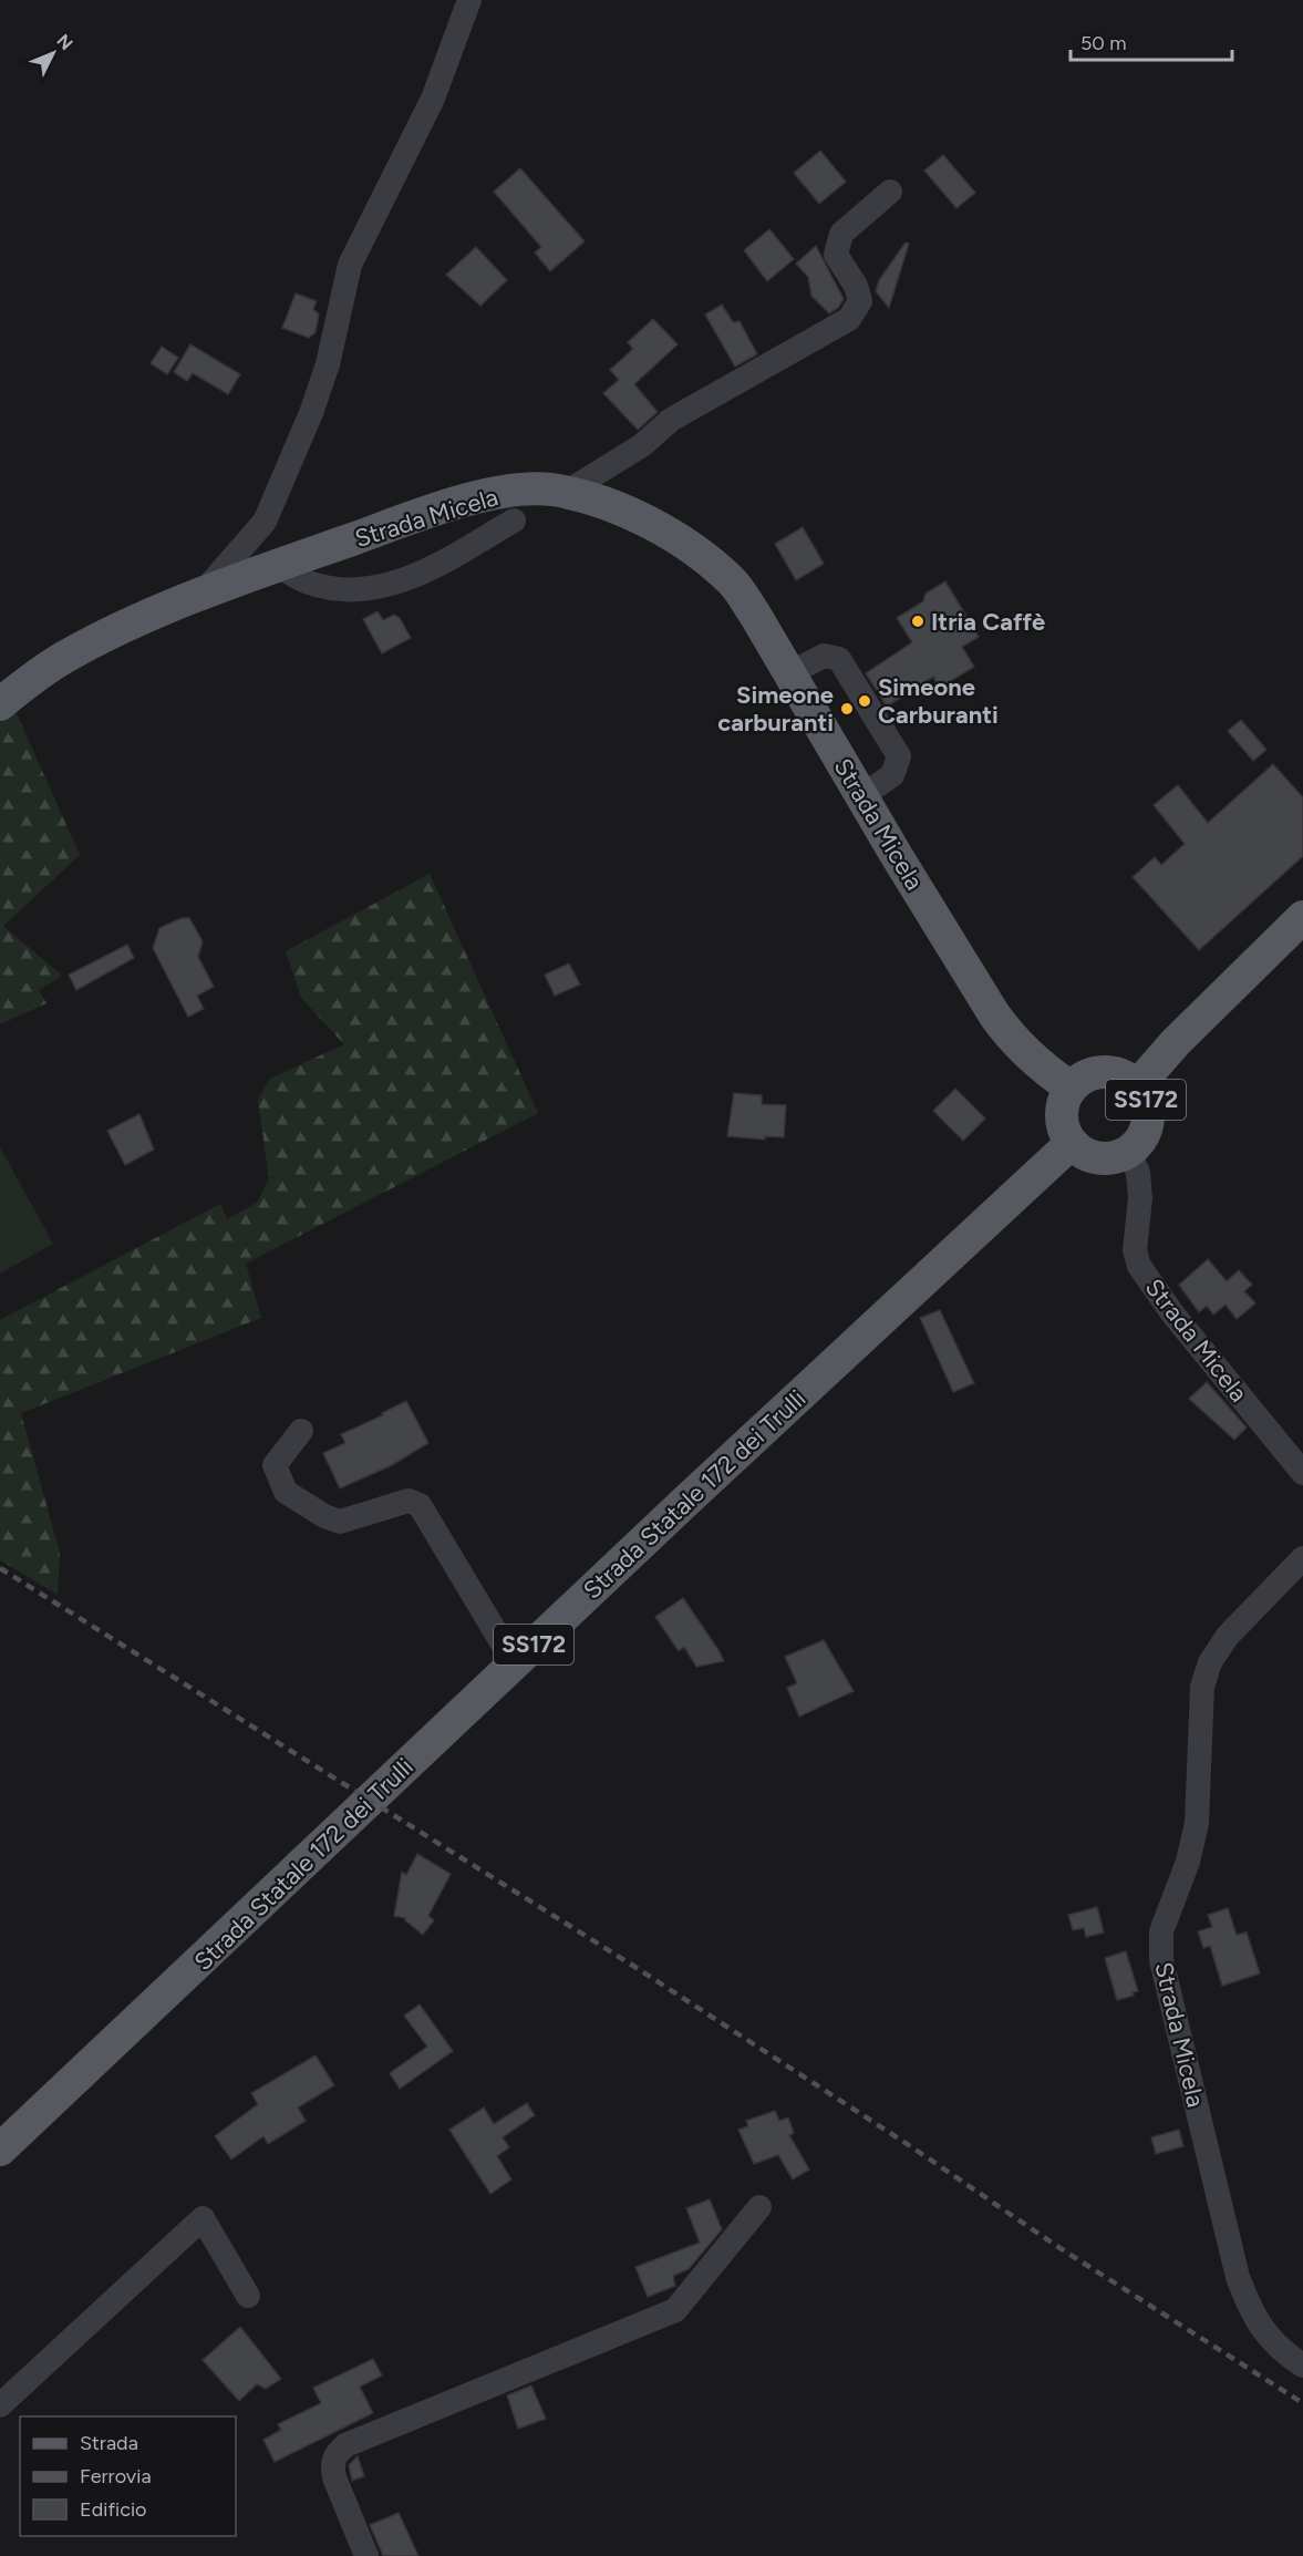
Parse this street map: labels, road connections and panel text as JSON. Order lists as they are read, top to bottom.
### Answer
{
  "streets": {
    "main road": ["Strada Micela", "SS172", "Strada Statale 172 dei Trulli"]
  },
  "crossings": [
    ["Strada Micela", "SS172"],
    ["Strada Micela", "Strada Statale 172 dei Trulli"],
    ["SS172", "Strada Statale 172 dei Trulli"]
  ],
  "places": ["Itria Caffè", "Simeone Carburanti", "Simeone carburanti"],
  "legend": ["Strada", "Ferrovia", "Edificio"],
  "scale_bar": "50 m",
  "north": "top right"
}
